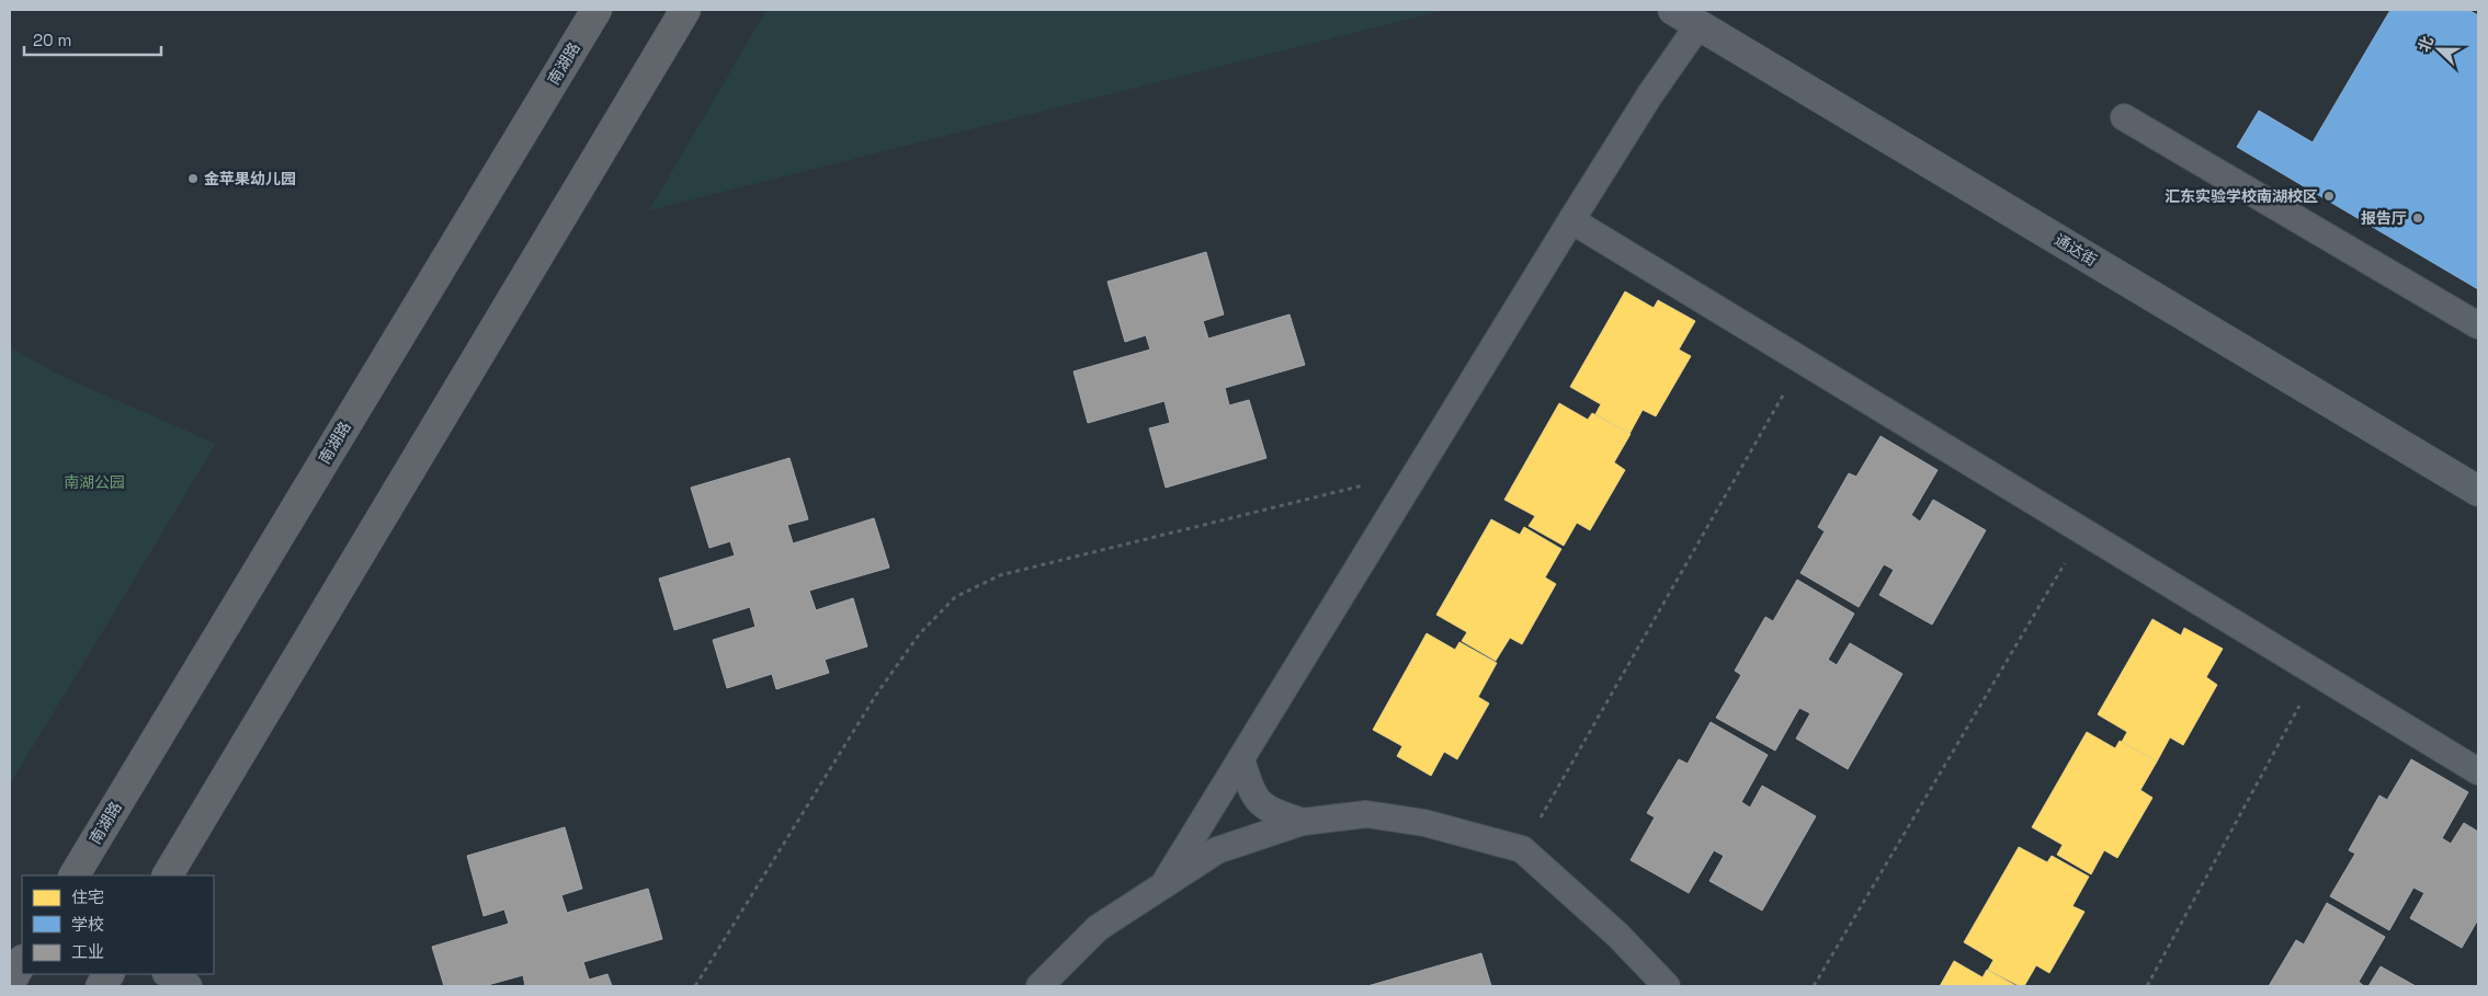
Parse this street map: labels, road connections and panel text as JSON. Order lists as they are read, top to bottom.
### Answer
{
  "streets": {
    "main road": ["南湖路"],
    "street": ["通达街"]
  },
  "parks": ["南湖公园"],
  "places": ["金苹果幼儿园", "汇东实验学校南湖校区", "报告厅"],
  "legend": ["住宅", "学校", "工业"],
  "scale_bar": "20 m",
  "north": "left"
}
